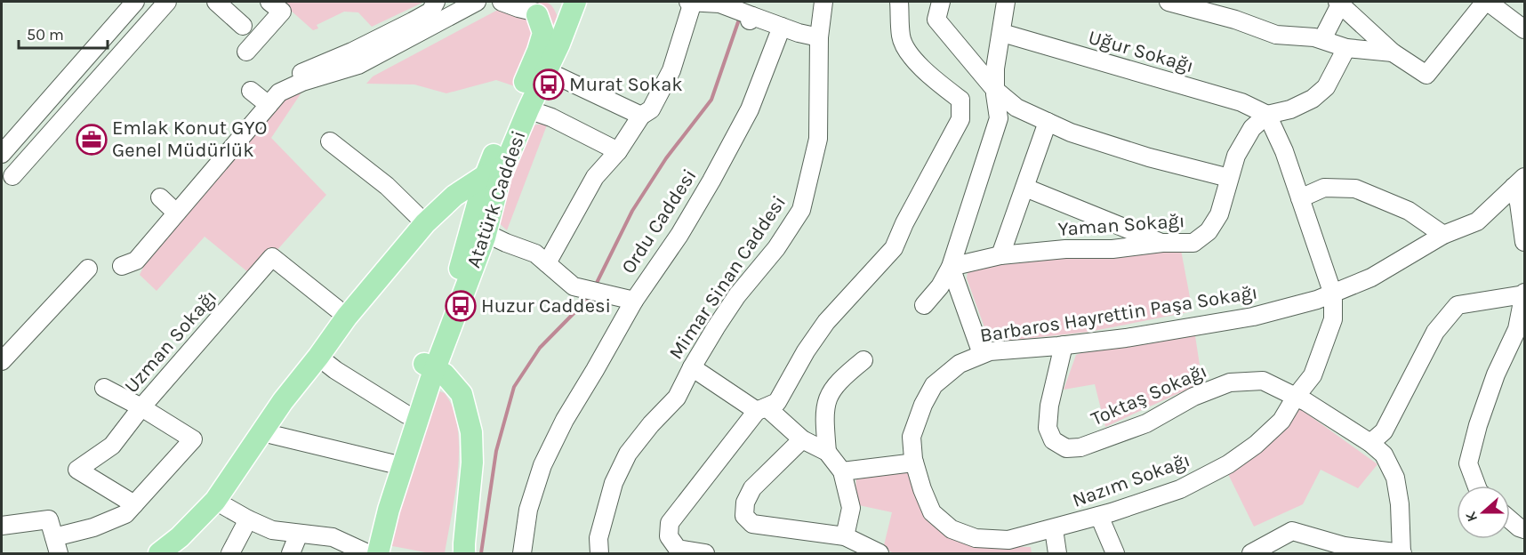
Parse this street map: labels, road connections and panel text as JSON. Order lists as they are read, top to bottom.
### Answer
{
  "streets": {
    "main road": ["Atatürk Caddesi"],
    "street": [
      "Uğur Sokağı",
      "Ordu Caddesi",
      "Yaman Sokağı",
      "Mimar Sinan Caddesi",
      "Barbaros Hayrettin Paşa Sokağı",
      "Uzman Sokağı",
      "Toktaş Sokağı",
      "Nazım Sokağı"
    ]
  },
  "crossings": [
    ["Uğur Sokağı", "Yaman Sokağı"],
    ["Uğur Sokağı", "Nazım Sokağı"],
    ["Yaman Sokağı", "Nazım Sokağı"],
    ["Barbaros Hayrettin Paşa Sokağı", "Toktaş Sokağı"],
    ["Barbaros Hayrettin Paşa Sokağı", "Nazım Sokağı"],
    ["Toktaş Sokağı", "Nazım Sokağı"]
  ],
  "places": {
    "bus stop": ["Murat Sokak", "Huzur Caddesi"],
    "office": ["Emlak Konut GYO Genel Müdürlük"]
  },
  "scale_bar": "50 m",
  "north": "left"
}
